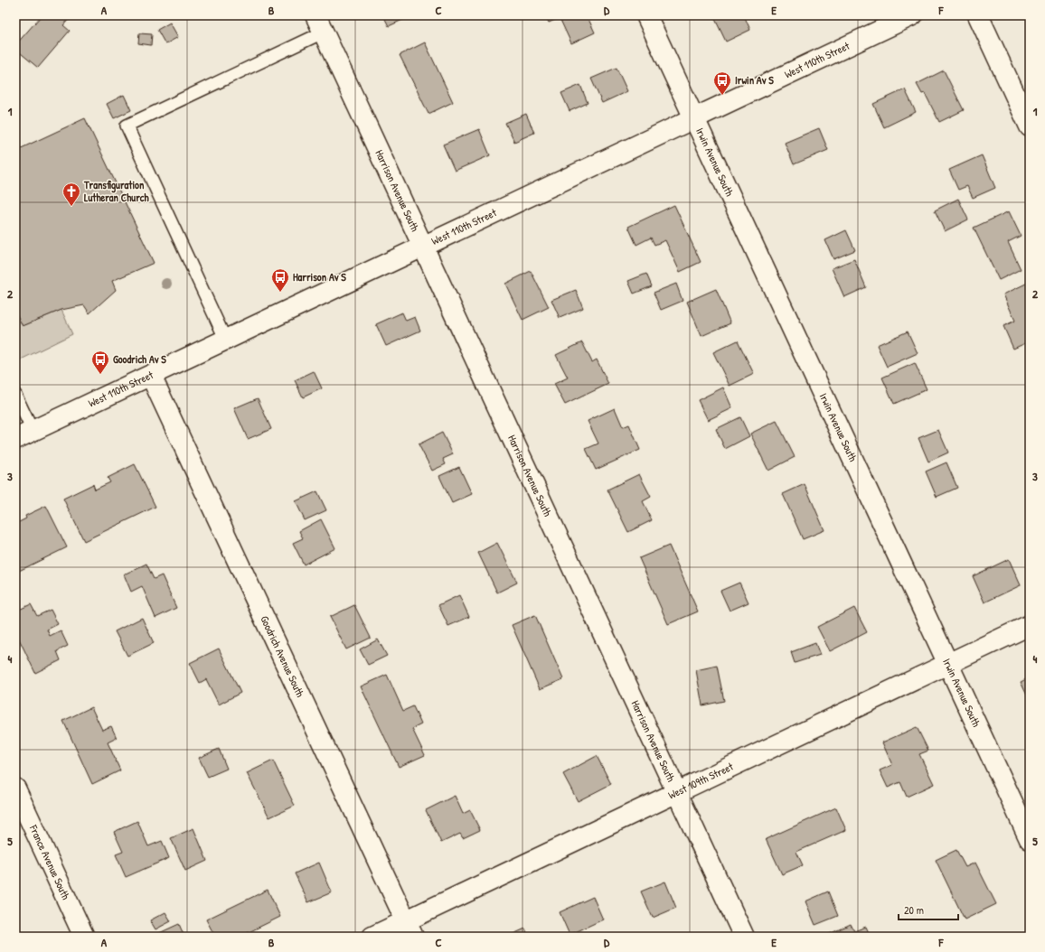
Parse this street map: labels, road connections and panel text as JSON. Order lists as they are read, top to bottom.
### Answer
{
  "streets": {
    "street": [
      "West 110th Street",
      "Irwin Avenue South",
      "Harrison Avenue South",
      "Goodrich Avenue South",
      "West 109th Street",
      "France Avenue South"
    ]
  },
  "crossings": [
    ["West 110th Street", "Irwin Avenue South"],
    ["West 110th Street", "Harrison Avenue South"],
    ["West 110th Street", "Goodrich Avenue South"],
    ["Irwin Avenue South", "West 109th Street"],
    ["Harrison Avenue South", "West 109th Street"],
    ["Goodrich Avenue South", "West 109th Street"]
  ],
  "places": {
    "bus stop": ["Irwin Av S", "Harrison Av S", "Goodrich Av S"],
    "church": ["Transfiguration Lutheran Church"]
  },
  "scale_bar": "20 m",
  "grid": {
    "columns": [
      "A",
      "B",
      "C",
      "D",
      "E",
      "F"
    ],
    "rows": [
      "1",
      "2",
      "3",
      "4",
      "5"
    ]
  }
}
